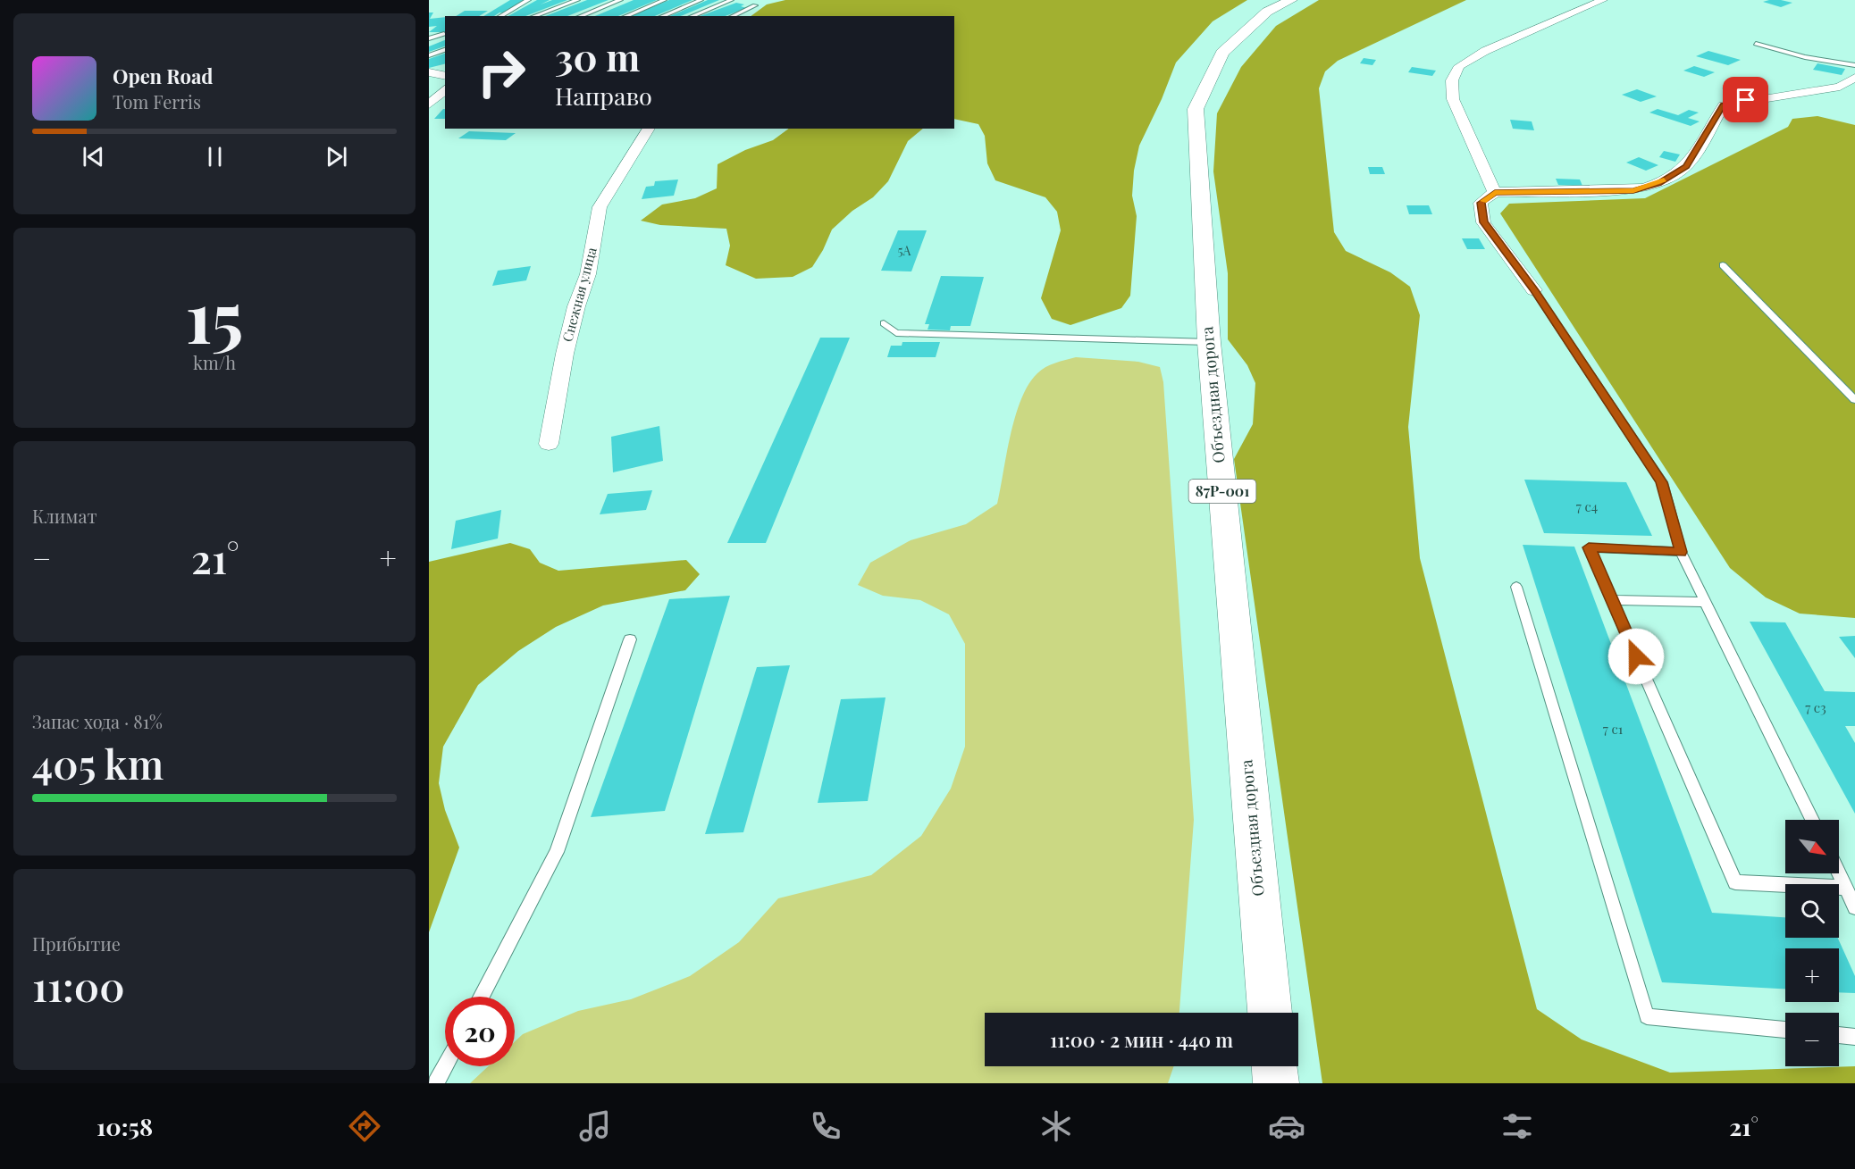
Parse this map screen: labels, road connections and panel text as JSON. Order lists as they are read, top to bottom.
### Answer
{
  "streets": {
    "main road": ["Объездная дорога", "87Р-001"],
    "street": ["Снежная улица"]
  },
  "house_numbers": [
    "5А",
    "7 с4",
    "7 с3",
    "7 с1"
  ],
  "north": "bottom right",
  "page": {
    "turn": ["30 m", "Направо"],
    "song": ["Open Road", "Tom Ferris"],
    "tile": [
      ["15", "km/h"],
      "Климат",
      ["Запас хода · 81%", "405 km"],
      ["Прибытие", "11:00"]
    ],
    "heat": ["−", "21°", "+"],
    "map_buttons": ["+", "−"],
    "limit": "20",
    "trip": "11:00 · 2 мин · 440 m",
    "tabs": ["10:58", "21°"]
  }
}
